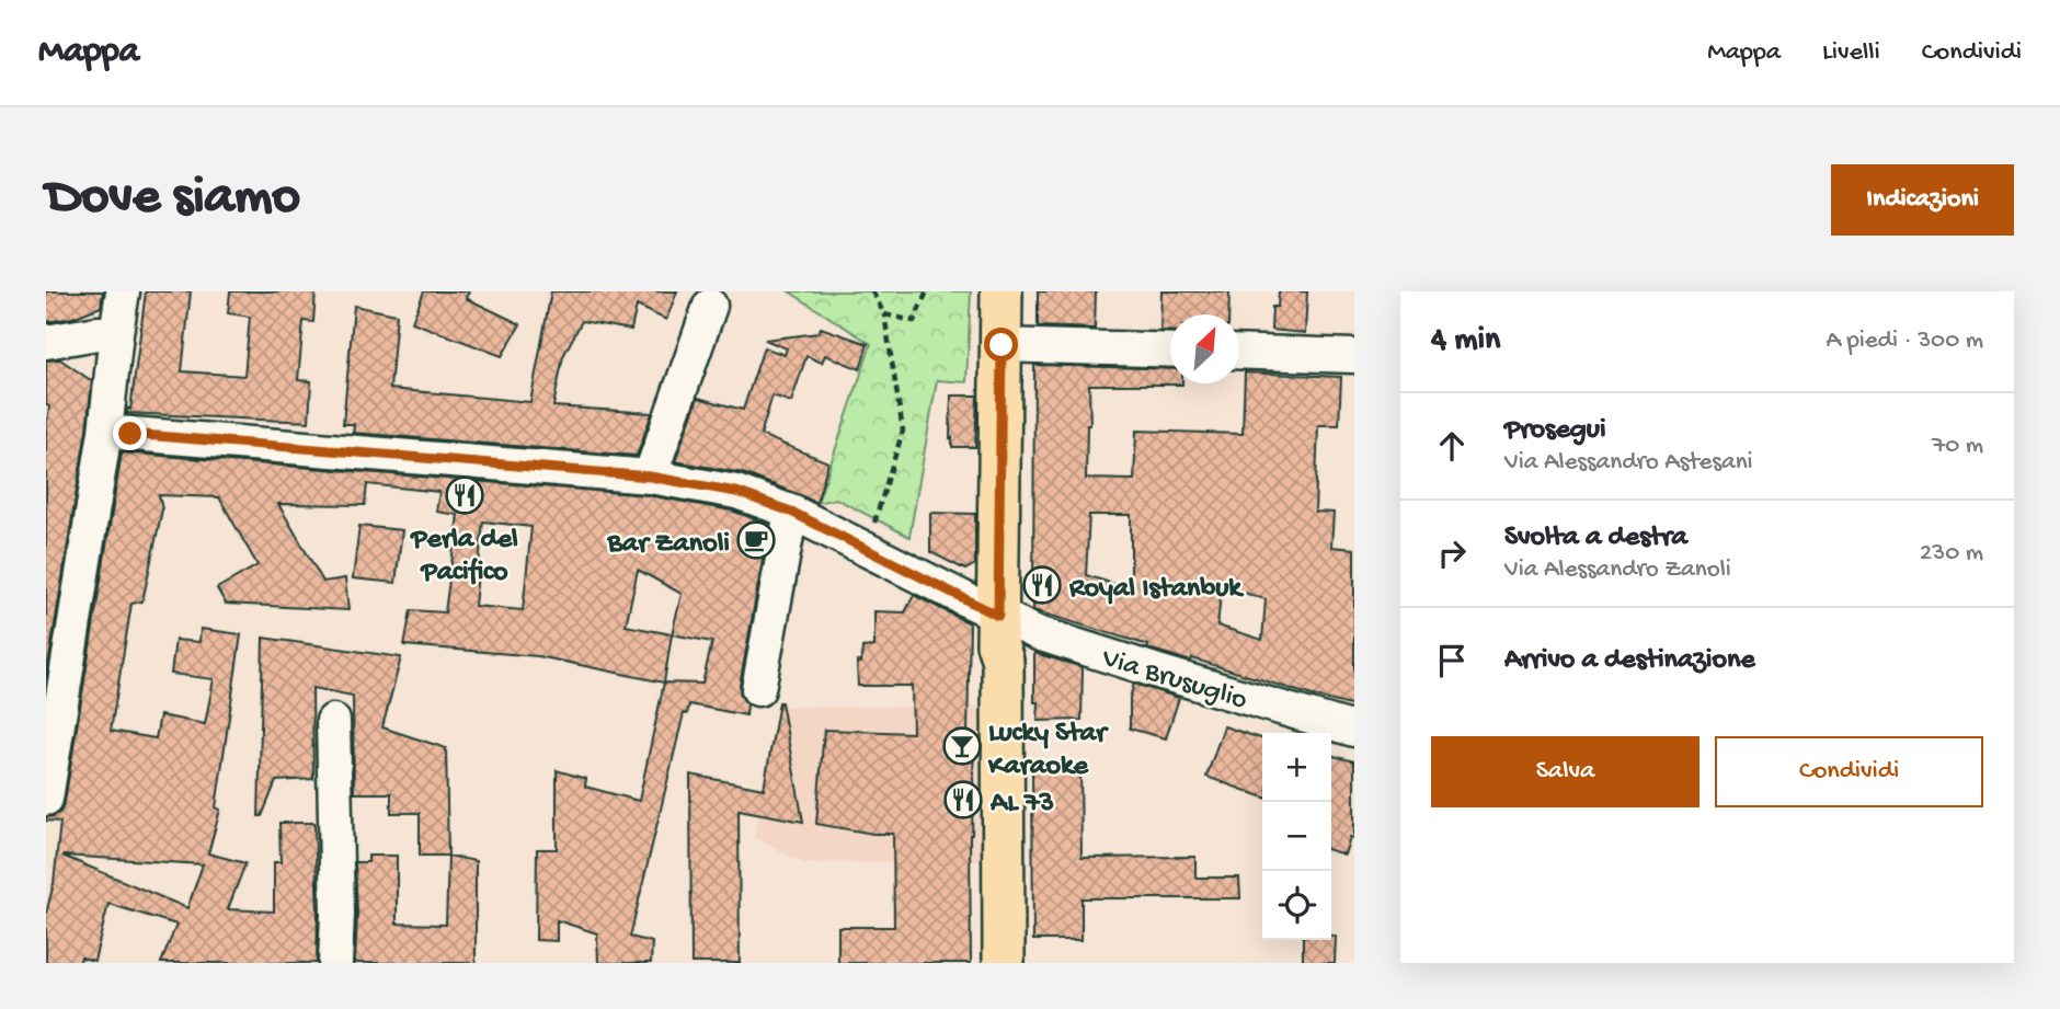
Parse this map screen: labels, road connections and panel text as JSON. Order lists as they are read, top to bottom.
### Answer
{
  "streets": {
    "street": ["Via Brusuglio"]
  },
  "places": {
    "restaurant": ["Perla del Pacifico", "Royal Istanbuk", "AL 73"],
    "cafe": ["Bar Zanoli"],
    "bar": ["Lucky Star Karaoke"]
  },
  "north": "top right",
  "page": {
    "header": "Mappa",
    "nav": ["Mappa", "Livelli", "Condividi"],
    "buttons": [
      "Indicazioni",
      ["Salva", "Condividi"]
    ],
    "title": "Dove siamo",
    "heading": ["4 min", "A piedi · 300 m"],
    "list": [
      ["Prosegui", "Via Alessandro Astesani", "70 m"],
      ["Svolta a destra", "Via Alessandro Zanoli", "230 m"],
      "Arrivo a destinazione"
    ],
    "map_buttons": ["+", "−"]
  }
}
